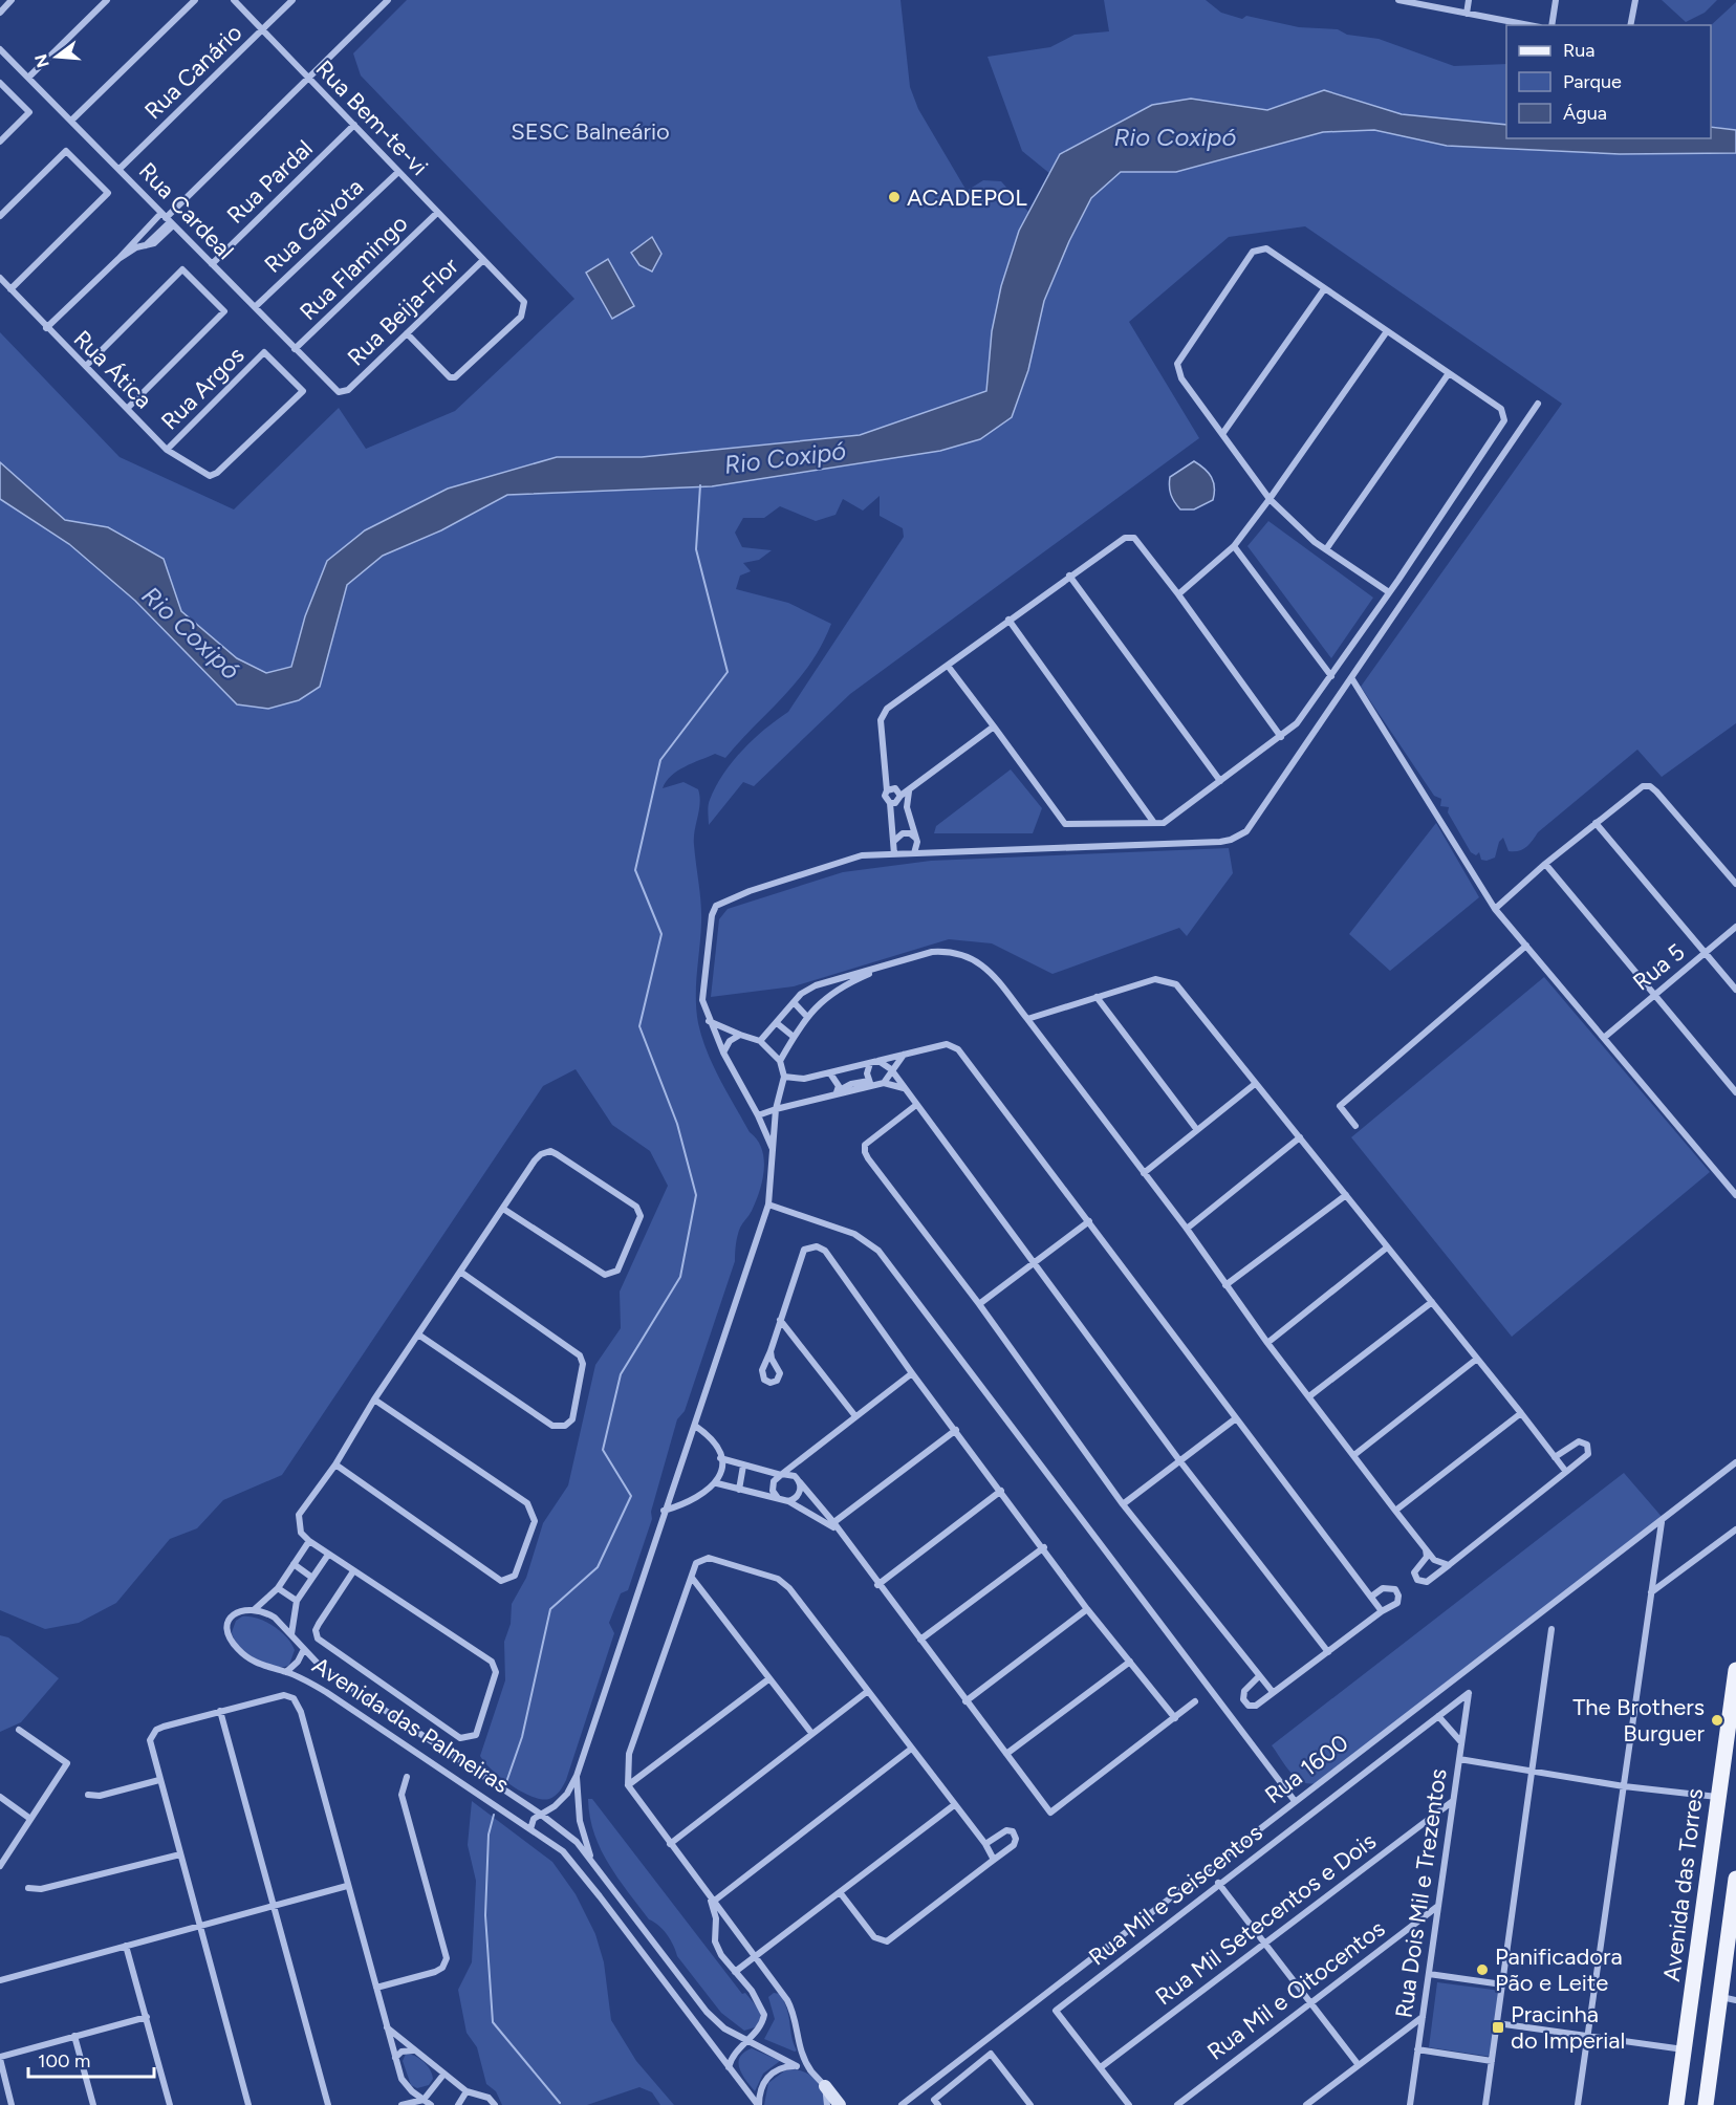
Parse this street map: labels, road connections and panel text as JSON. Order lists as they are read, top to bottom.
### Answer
{
  "streets": {
    "main road": ["Avenida das Torres"],
    "street": [
      "Rua Canário",
      "Rua Bem-te-vi",
      "Rua Pardal",
      "Rua Cardeal",
      "Rua Gaivota",
      "Rua Flamingo",
      "Rua Beija-Flor",
      "Rua Ática",
      "Rua Argos",
      "Rua 5",
      "Avenida das Palmeiras",
      "Rua 1600",
      "Rua Dois Mil e Trezentos",
      "Rua Mil e Seiscentos",
      "Rua Mil Setecentos e Dois",
      "Rua Mil e Oitocentos"
    ]
  },
  "crossings": [
    ["Rua Canário", "Rua Bem-te-vi"],
    ["Rua Canário", "Rua Cardeal"],
    ["Rua Bem-te-vi", "Rua Pardal"],
    ["Rua Bem-te-vi", "Rua Gaivota"],
    ["Rua Bem-te-vi", "Rua Flamingo"],
    ["Rua Bem-te-vi", "Rua Beija-Flor"],
    ["Rua Pardal", "Rua Cardeal"],
    ["Rua Cardeal", "Rua Gaivota"],
    ["Rua Cardeal", "Rua Flamingo"],
    ["Rua Cardeal", "Rua Beija-Flor"],
    ["Rua Ática", "Rua Argos"],
    ["Rua Dois Mil e Trezentos", "Rua Mil e Seiscentos"],
    ["Rua Dois Mil e Trezentos", "Rua Mil Setecentos e Dois"],
    ["Rua Dois Mil e Trezentos", "Rua Mil e Oitocentos"],
    ["Rua Mil e Seiscentos", "Rua Mil Setecentos e Dois"]
  ],
  "water": ["Rio Coxipó"],
  "parks": ["SESC Balneário"],
  "places": {
    "other": ["ACADEPOL", "The Brothers Burguer", "Panificadora Pão e Leite"],
    "transit": ["Pracinha do Imperial"]
  },
  "legend": ["Rua", "Parque", "Água"],
  "scale_bar": "100 m",
  "north": "left"
}
